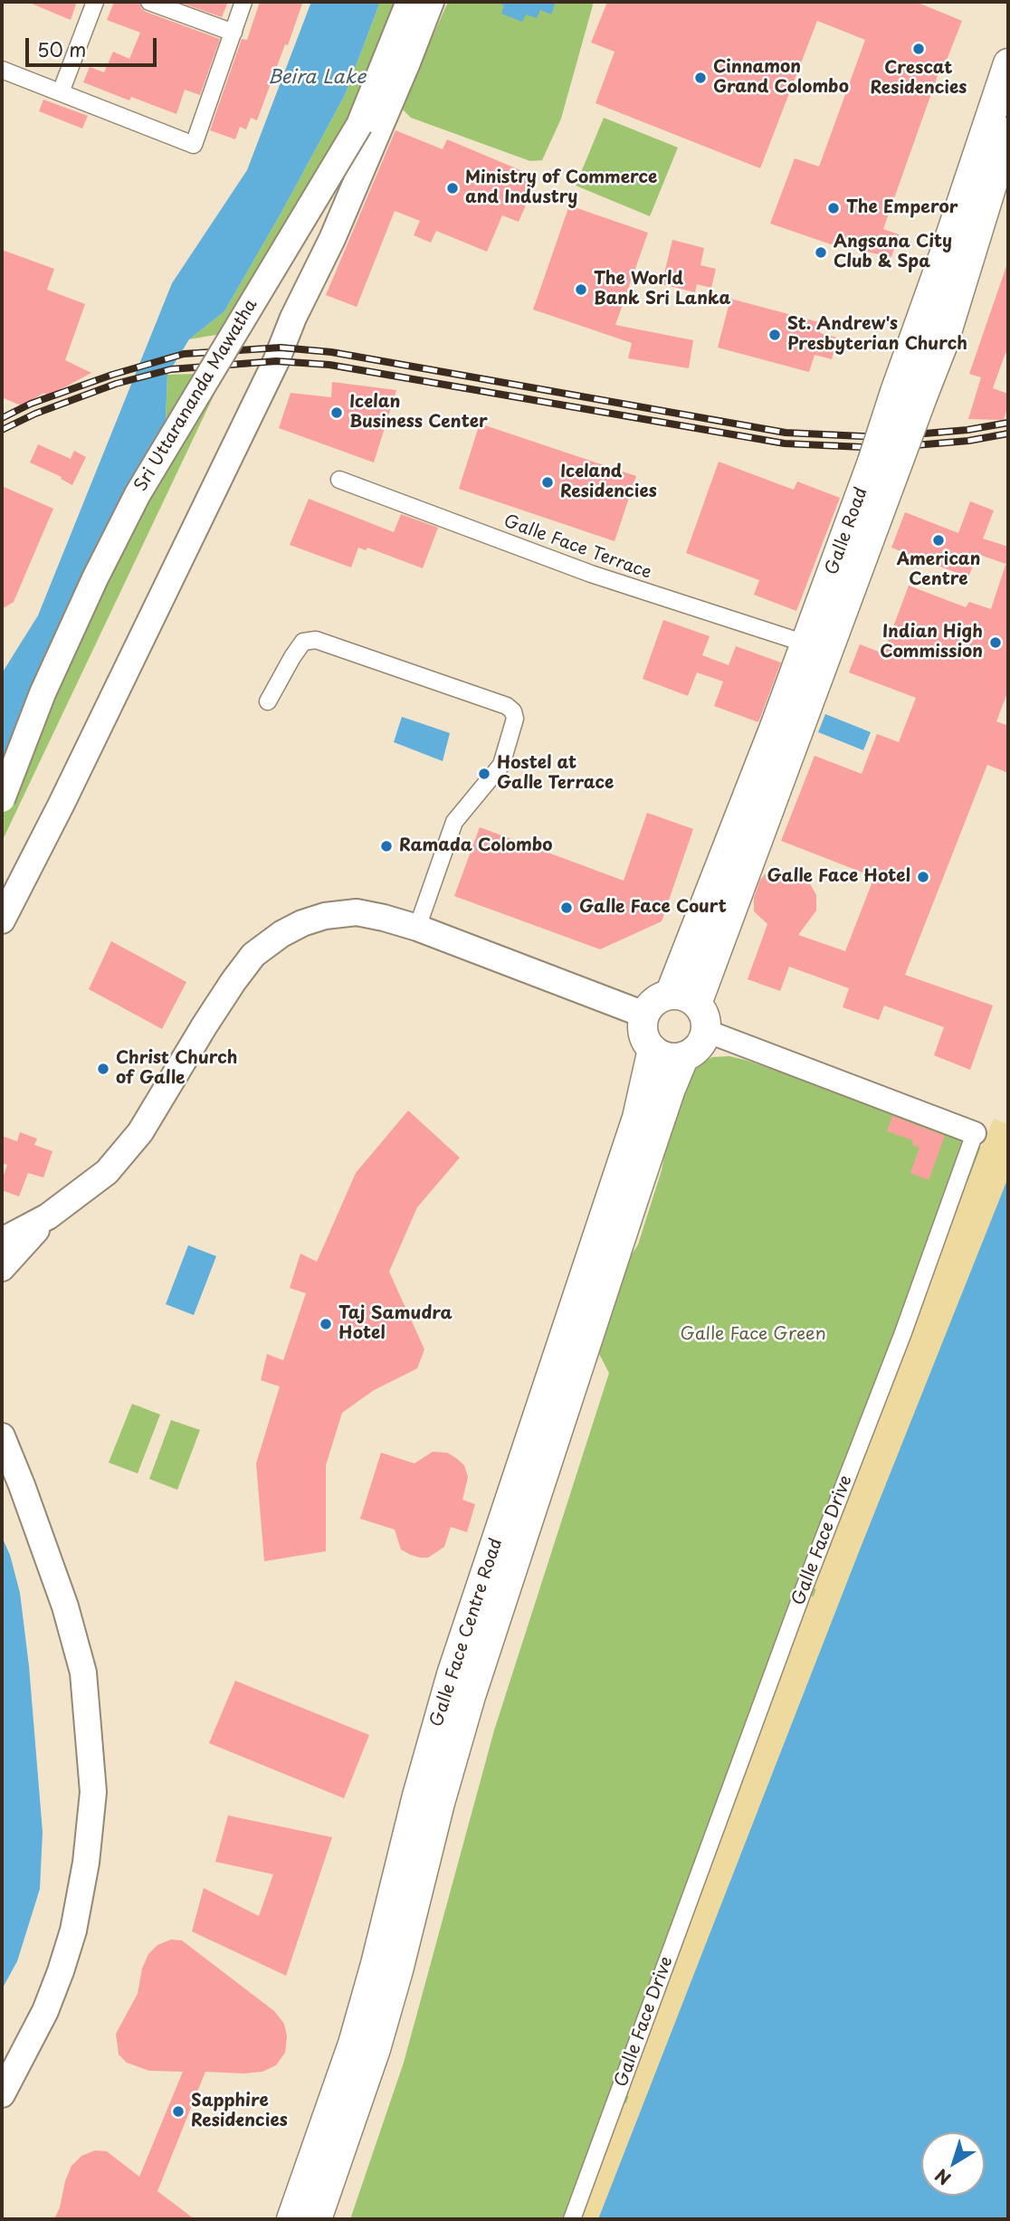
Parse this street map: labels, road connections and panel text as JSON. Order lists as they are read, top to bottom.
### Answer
{
  "streets": {
    "highway": ["Galle Road", "Galle Face Centre Road"],
    "main road": ["Sri Uttarananda Mawatha"],
    "street": ["Galle Face Terrace", "Galle Face Drive"]
  },
  "crossings": [
    ["Galle Road", "Galle Face Terrace"],
    ["Galle Road", "Galle Face Drive"],
    ["Galle Road", "Galle Face Centre Road"],
    ["Galle Face Drive", "Galle Face Centre Road"]
  ],
  "water": ["Beira Lake"],
  "parks": ["Galle Face Green"],
  "places": [
    "Crescat Residencies",
    "Cinnamon Grand Colombo",
    "Ministry of Commerce and Industry",
    "The Emperor",
    "Angsana City Club & Spa",
    "The World Bank Sri Lanka",
    "St. Andrew's Presbyterian Church",
    "Icelan Business Center",
    "Iceland Residencies",
    "American Centre",
    "Indian High Commission",
    "Hostel at Galle Terrace",
    "Ramada Colombo",
    "Galle Face Hotel",
    "Galle Face Court",
    "Christ Church of Galle",
    "Taj Samudra Hotel",
    "Sapphire Residencies"
  ],
  "scale_bar": "50 m",
  "north": "bottom left"
}
